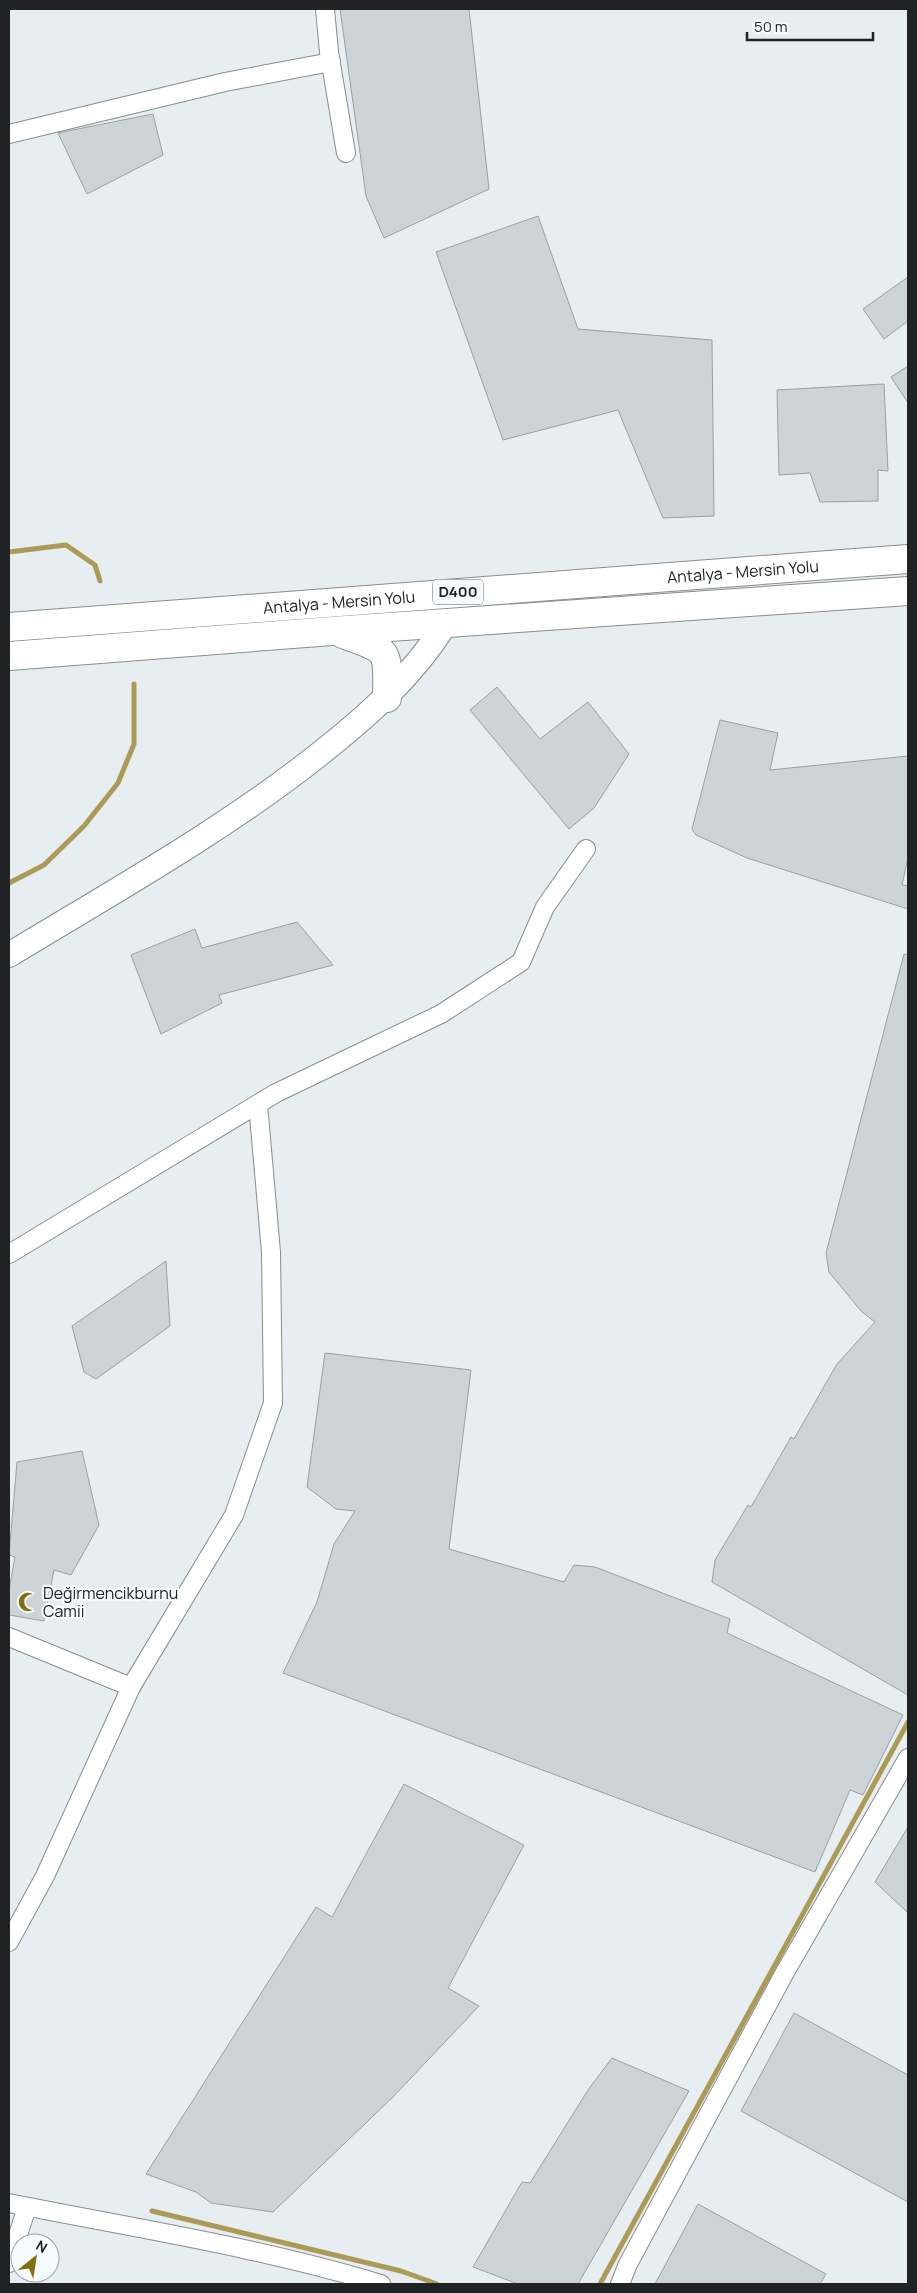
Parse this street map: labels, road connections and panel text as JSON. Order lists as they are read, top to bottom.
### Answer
{
  "streets": {
    "highway": ["Antalya - Mersin Yolu", "D400"]
  },
  "places": {
    "mosque": ["Değirmencikburnu Camii"]
  },
  "scale_bar": "50 m",
  "north": "top right"
}
